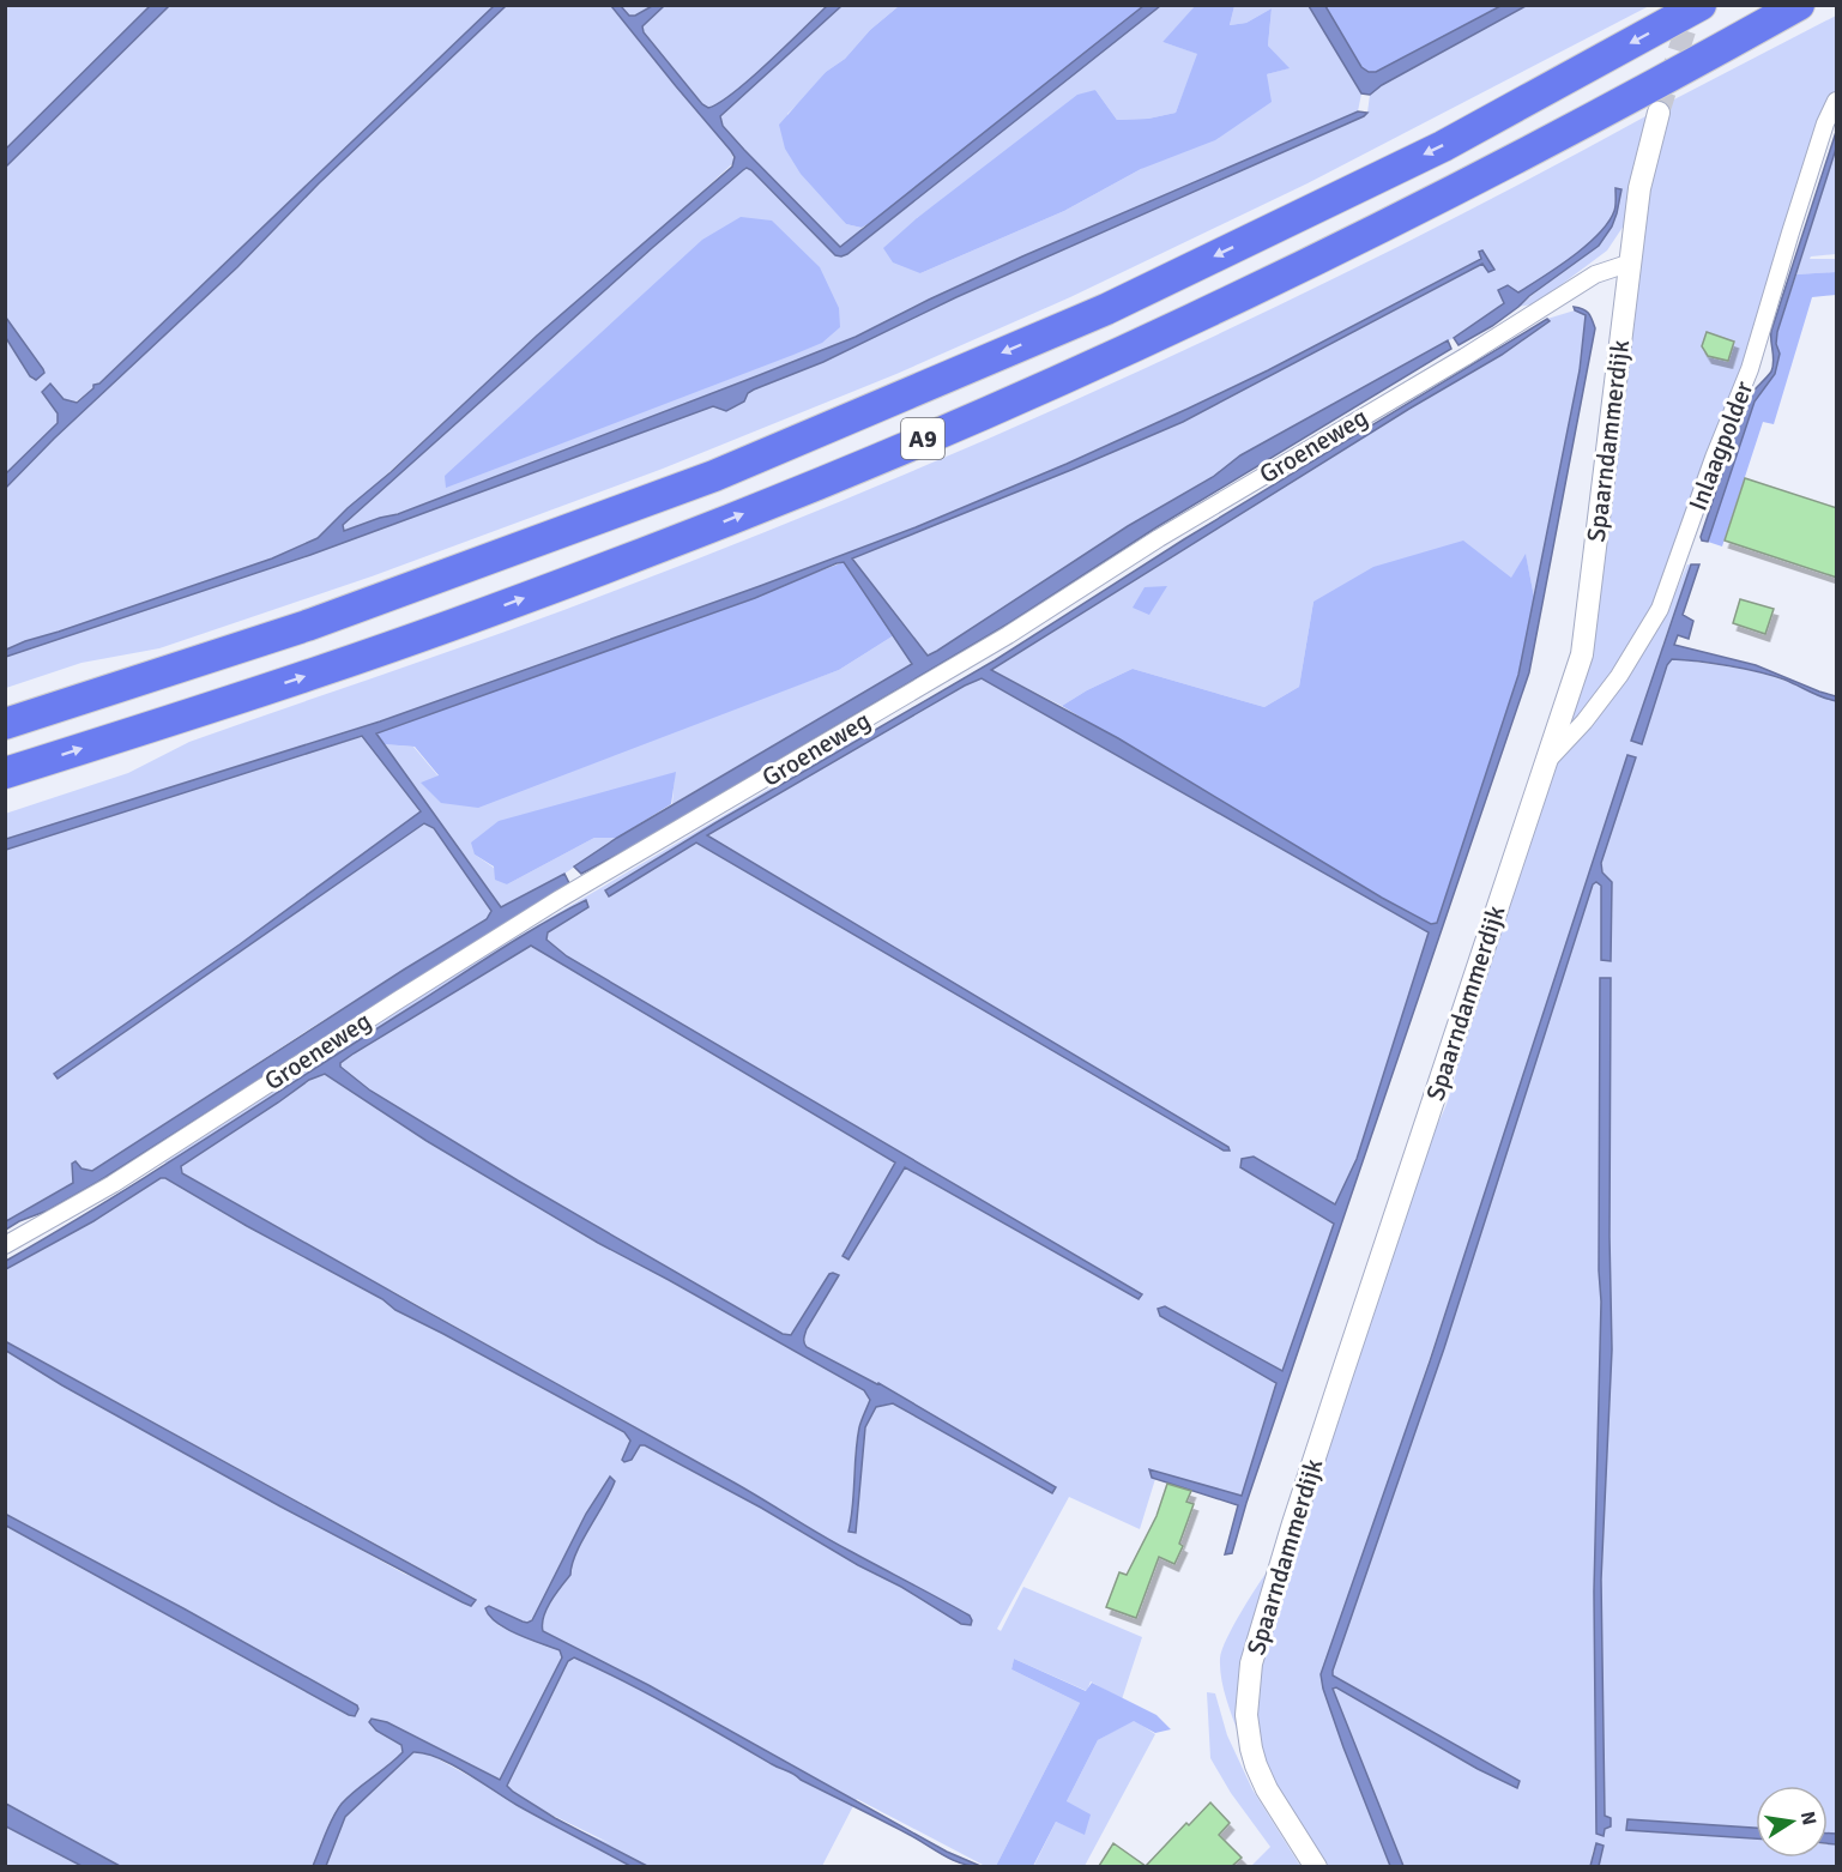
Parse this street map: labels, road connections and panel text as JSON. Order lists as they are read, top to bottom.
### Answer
{
  "streets": {
    "highway": ["A9"],
    "street": ["Spaarndammerdijk", "Groeneweg", "Inlaagpolder"]
  },
  "crossings": [
    ["Spaarndammerdijk", "Groeneweg"],
    ["Spaarndammerdijk", "Inlaagpolder"]
  ],
  "north": "right"
}
